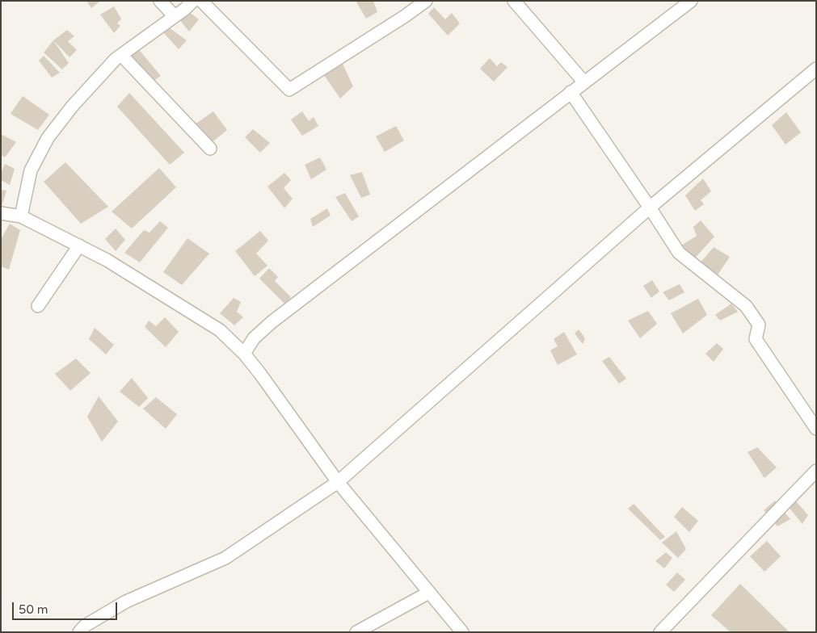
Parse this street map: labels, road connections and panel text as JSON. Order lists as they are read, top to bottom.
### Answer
{
  "scale_bar": "50 m"
}
